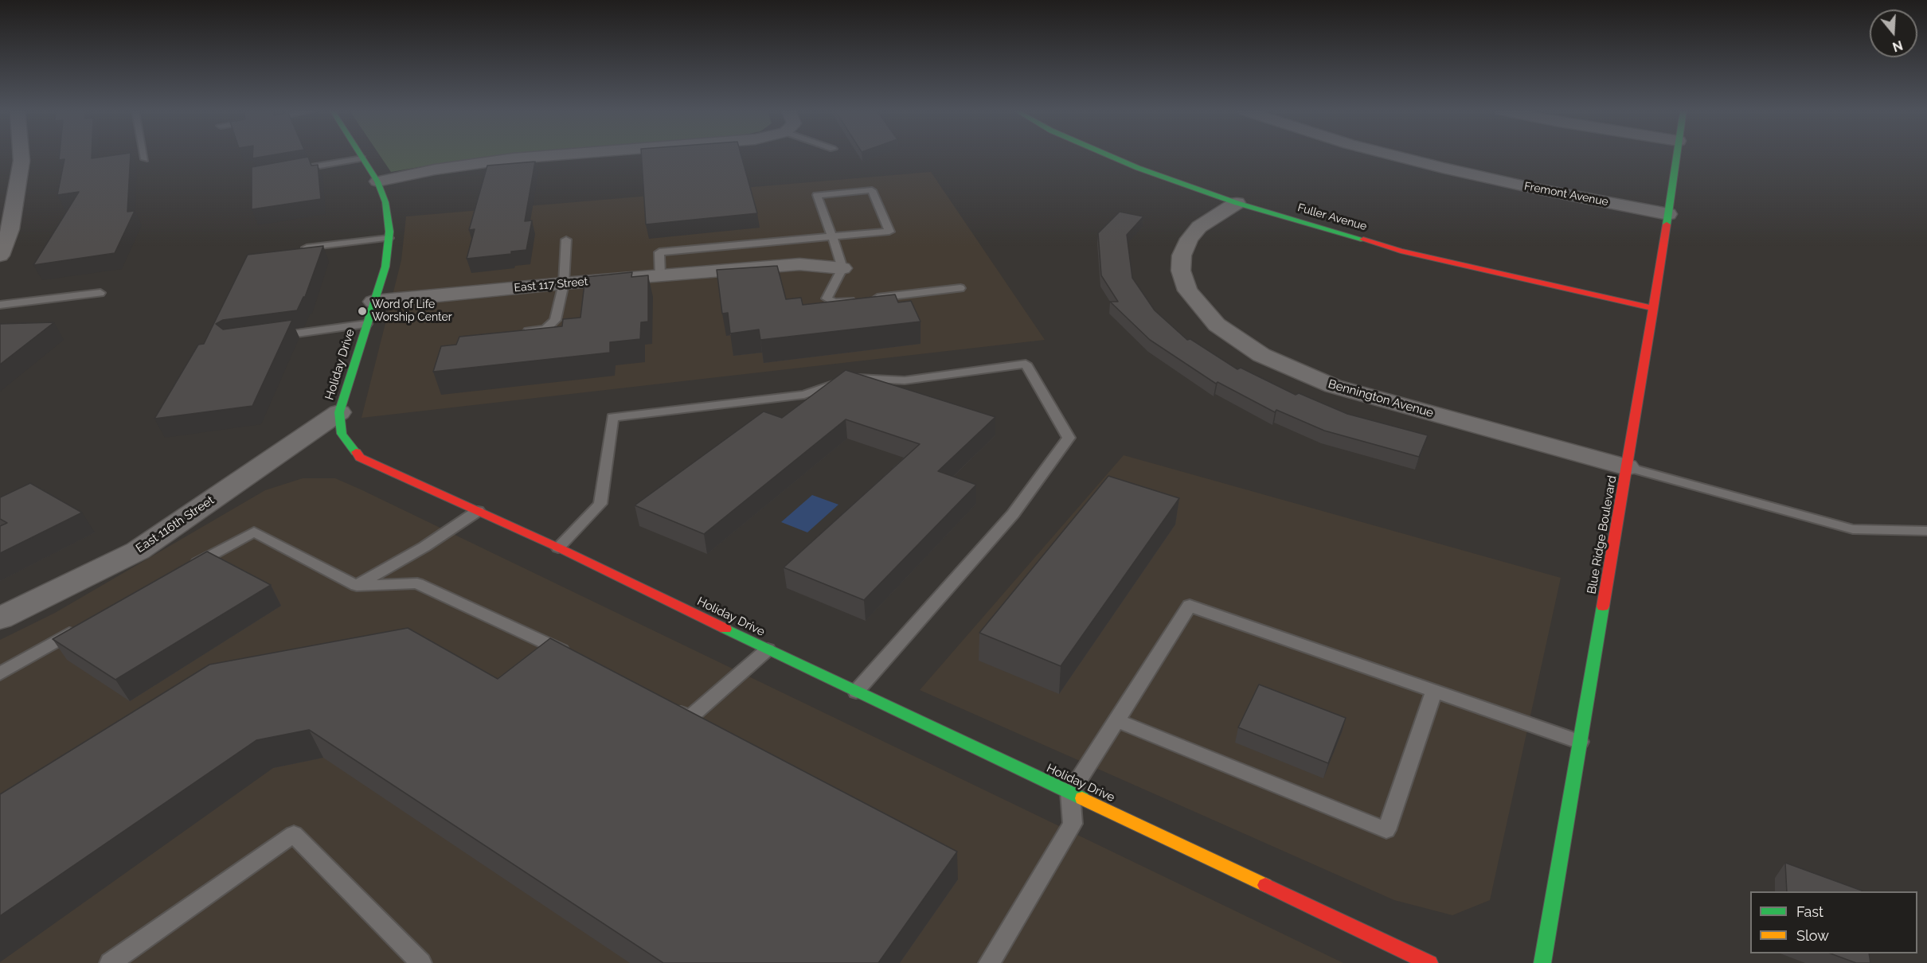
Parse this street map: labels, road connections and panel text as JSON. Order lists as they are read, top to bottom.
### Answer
{
  "streets": {
    "street": [
      "Fremont Avenue",
      "Fuller Avenue",
      "East 117 Street",
      "Holiday Drive",
      "Bennington Avenue",
      "East 116th Street",
      "Blue Ridge Boulevard"
    ]
  },
  "crossings": [
    ["Fremont Avenue", "Blue Ridge Boulevard"],
    ["Fuller Avenue", "Bennington Avenue"],
    ["Fuller Avenue", "Blue Ridge Boulevard"],
    ["East 117 Street", "Holiday Drive"],
    ["Holiday Drive", "East 116th Street"],
    ["Bennington Avenue", "Blue Ridge Boulevard"]
  ],
  "places": ["Word of Life Worship Center"],
  "legend": ["Fast", "Slow"],
  "north": "bottom"
}
